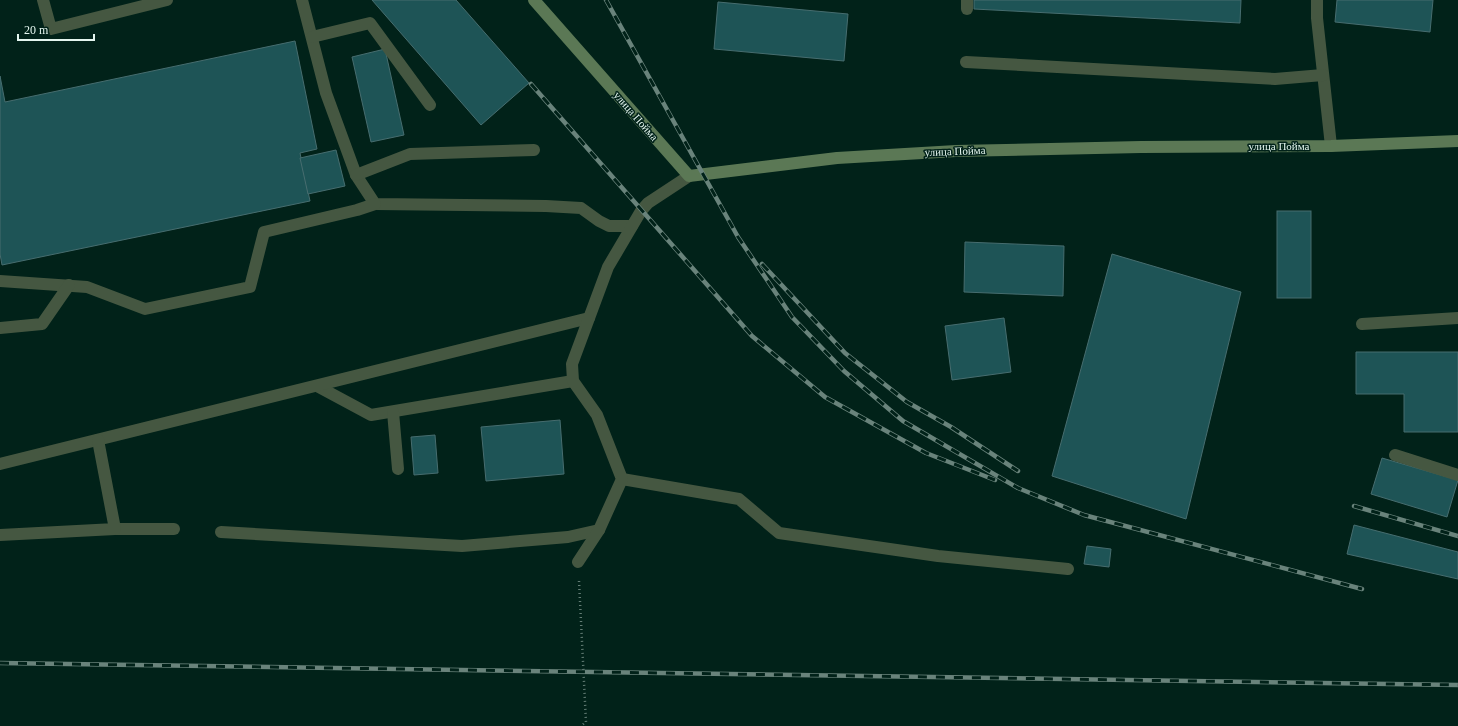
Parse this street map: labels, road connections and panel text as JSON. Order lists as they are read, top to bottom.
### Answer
{
  "streets": {
    "street": ["улица Пойма"]
  },
  "scale_bar": "20 m"
}
